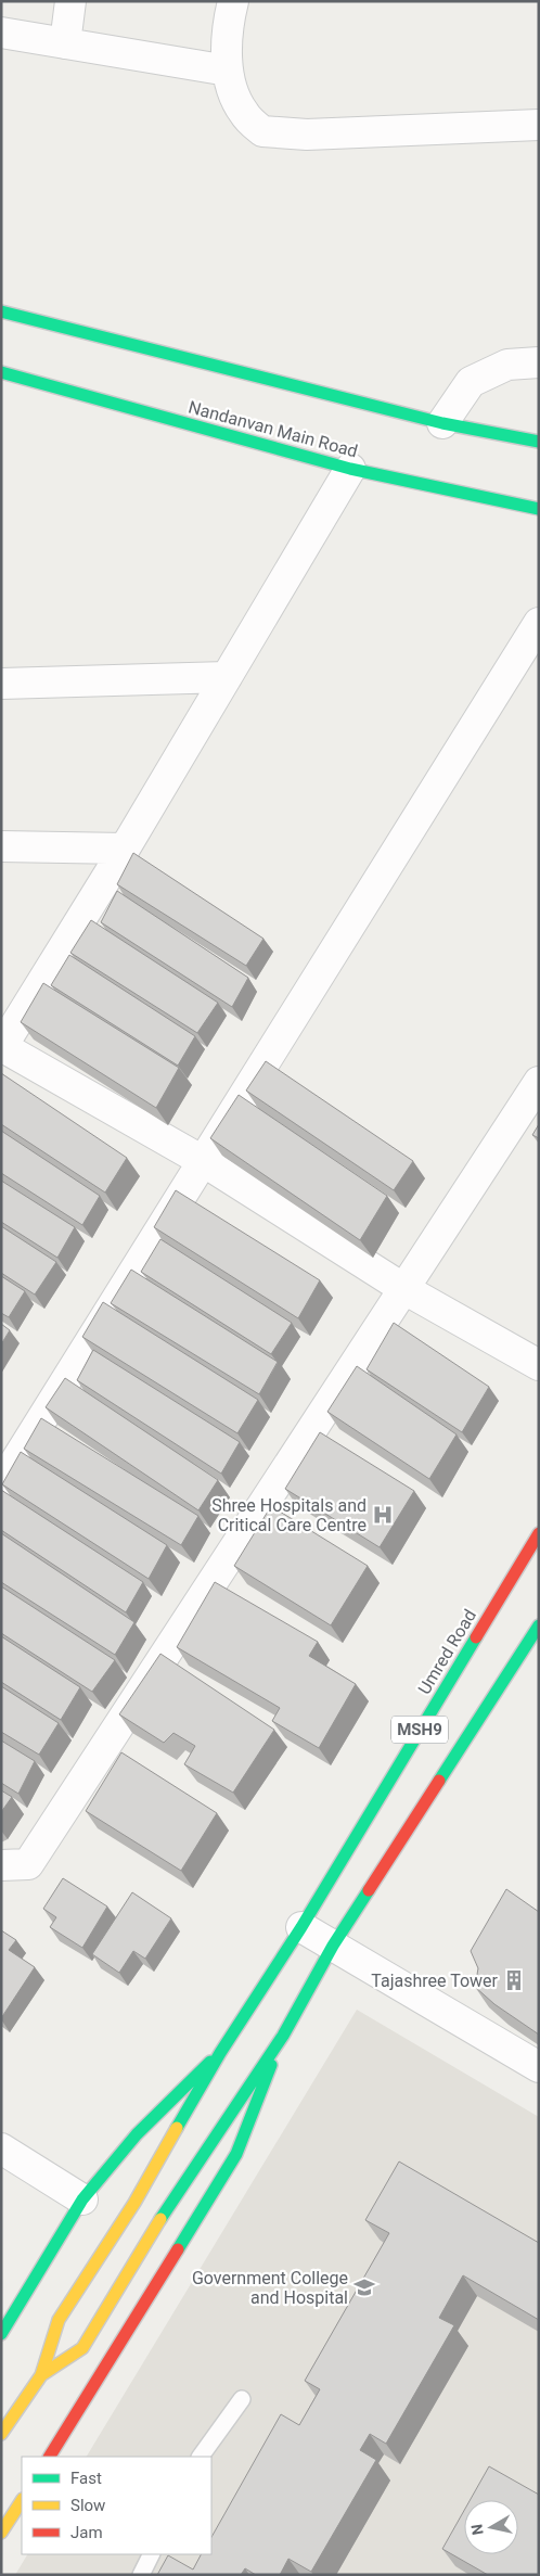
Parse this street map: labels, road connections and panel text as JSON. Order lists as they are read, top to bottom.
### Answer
{
  "streets": {
    "main road": ["Nandanvan Main Road", "Umred Road", "MSH9"]
  },
  "places": {
    "hospital": ["Shree Hospitals and Critical Care Centre"],
    "building": ["Tajashree Tower"],
    "school or university": ["Government College and Hospital"]
  },
  "legend": ["Fast", "Slow", "Jam"],
  "north": "left"
}
